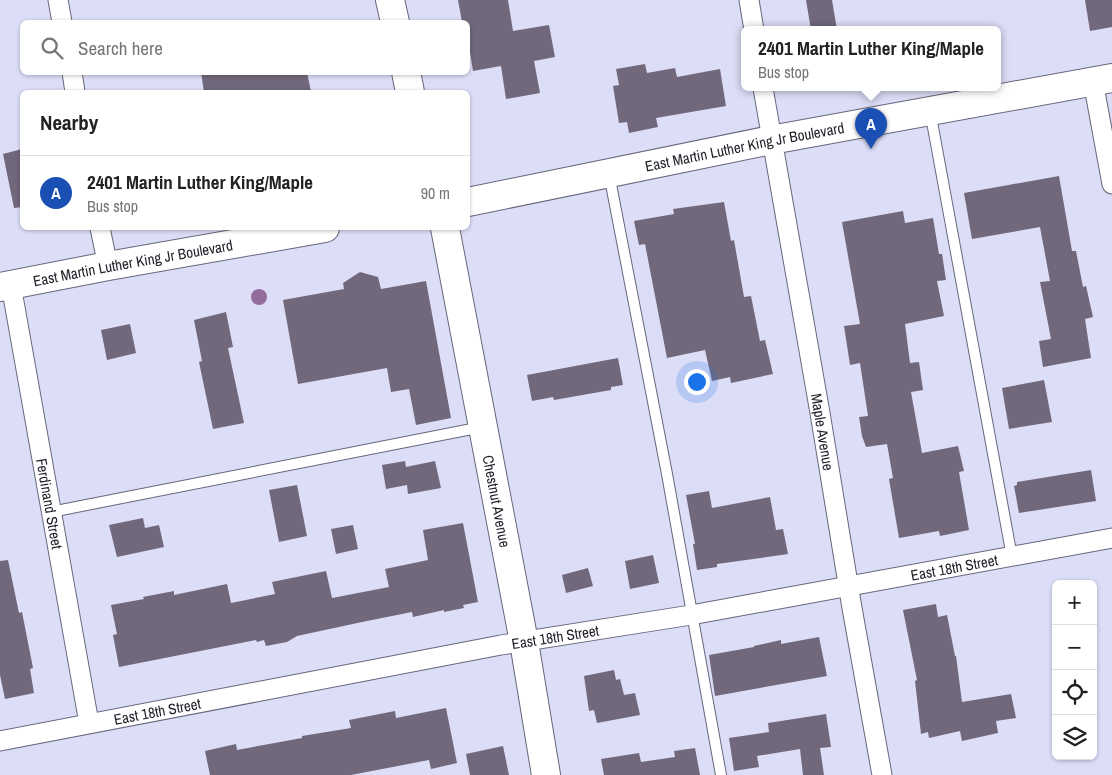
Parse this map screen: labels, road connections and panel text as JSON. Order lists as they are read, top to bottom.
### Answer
{
  "streets": {
    "main road": ["East Martin Luther King Jr Boulevard", "Chestnut Avenue"],
    "street": ["Maple Avenue", "Ferdinand Street", "East 18th Street"]
  },
  "crossings": [
    ["East Martin Luther King Jr Boulevard", "Maple Avenue"],
    ["East Martin Luther King Jr Boulevard", "Ferdinand Street"],
    ["Maple Avenue", "East 18th Street"],
    ["Chestnut Avenue", "East 18th Street"],
    ["Ferdinand Street", "East 18th Street"]
  ],
  "page": {
    "search": "Search here",
    "popup": ["2401 Martin Luther King/Maple", "Bus stop"],
    "heading": "Nearby",
    "pins": "A",
    "list": [
      {
        "mark": "A",
        "name": "2401 Martin Luther King/Maple",
        "note": "Bus stop",
        "value": "90 m"
      }
    ],
    "map_buttons": ["+", "−"]
  }
}
